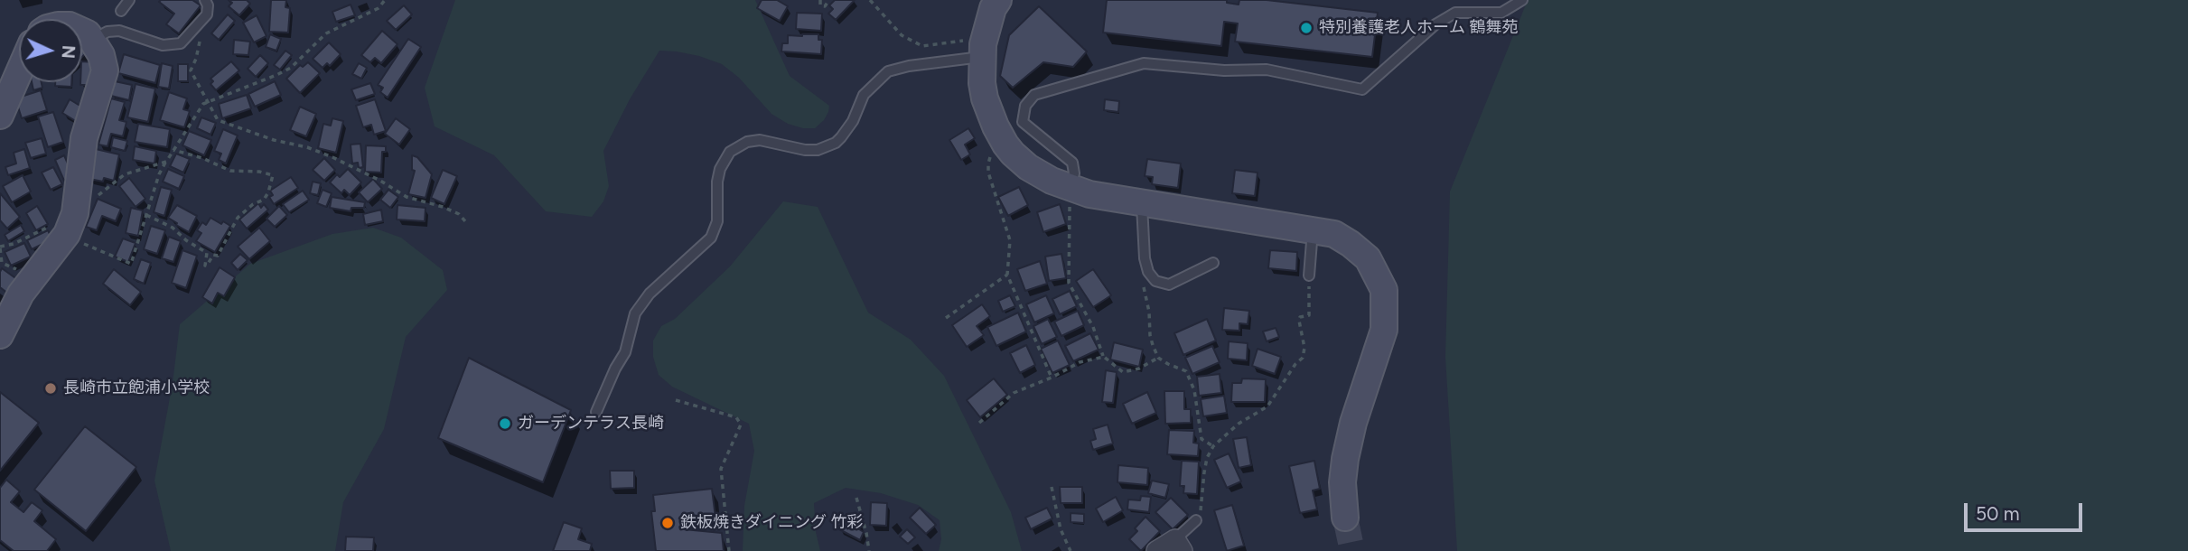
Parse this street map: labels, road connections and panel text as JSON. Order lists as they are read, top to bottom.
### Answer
{
  "places": [
    "特別養護老人ホーム 鶴舞苑",
    "長崎市立飽浦小学校",
    "ガーデンテラス長崎",
    "鉄板焼きダイニング 竹彩"
  ],
  "scale_bar": "50 m",
  "north": "right"
}
